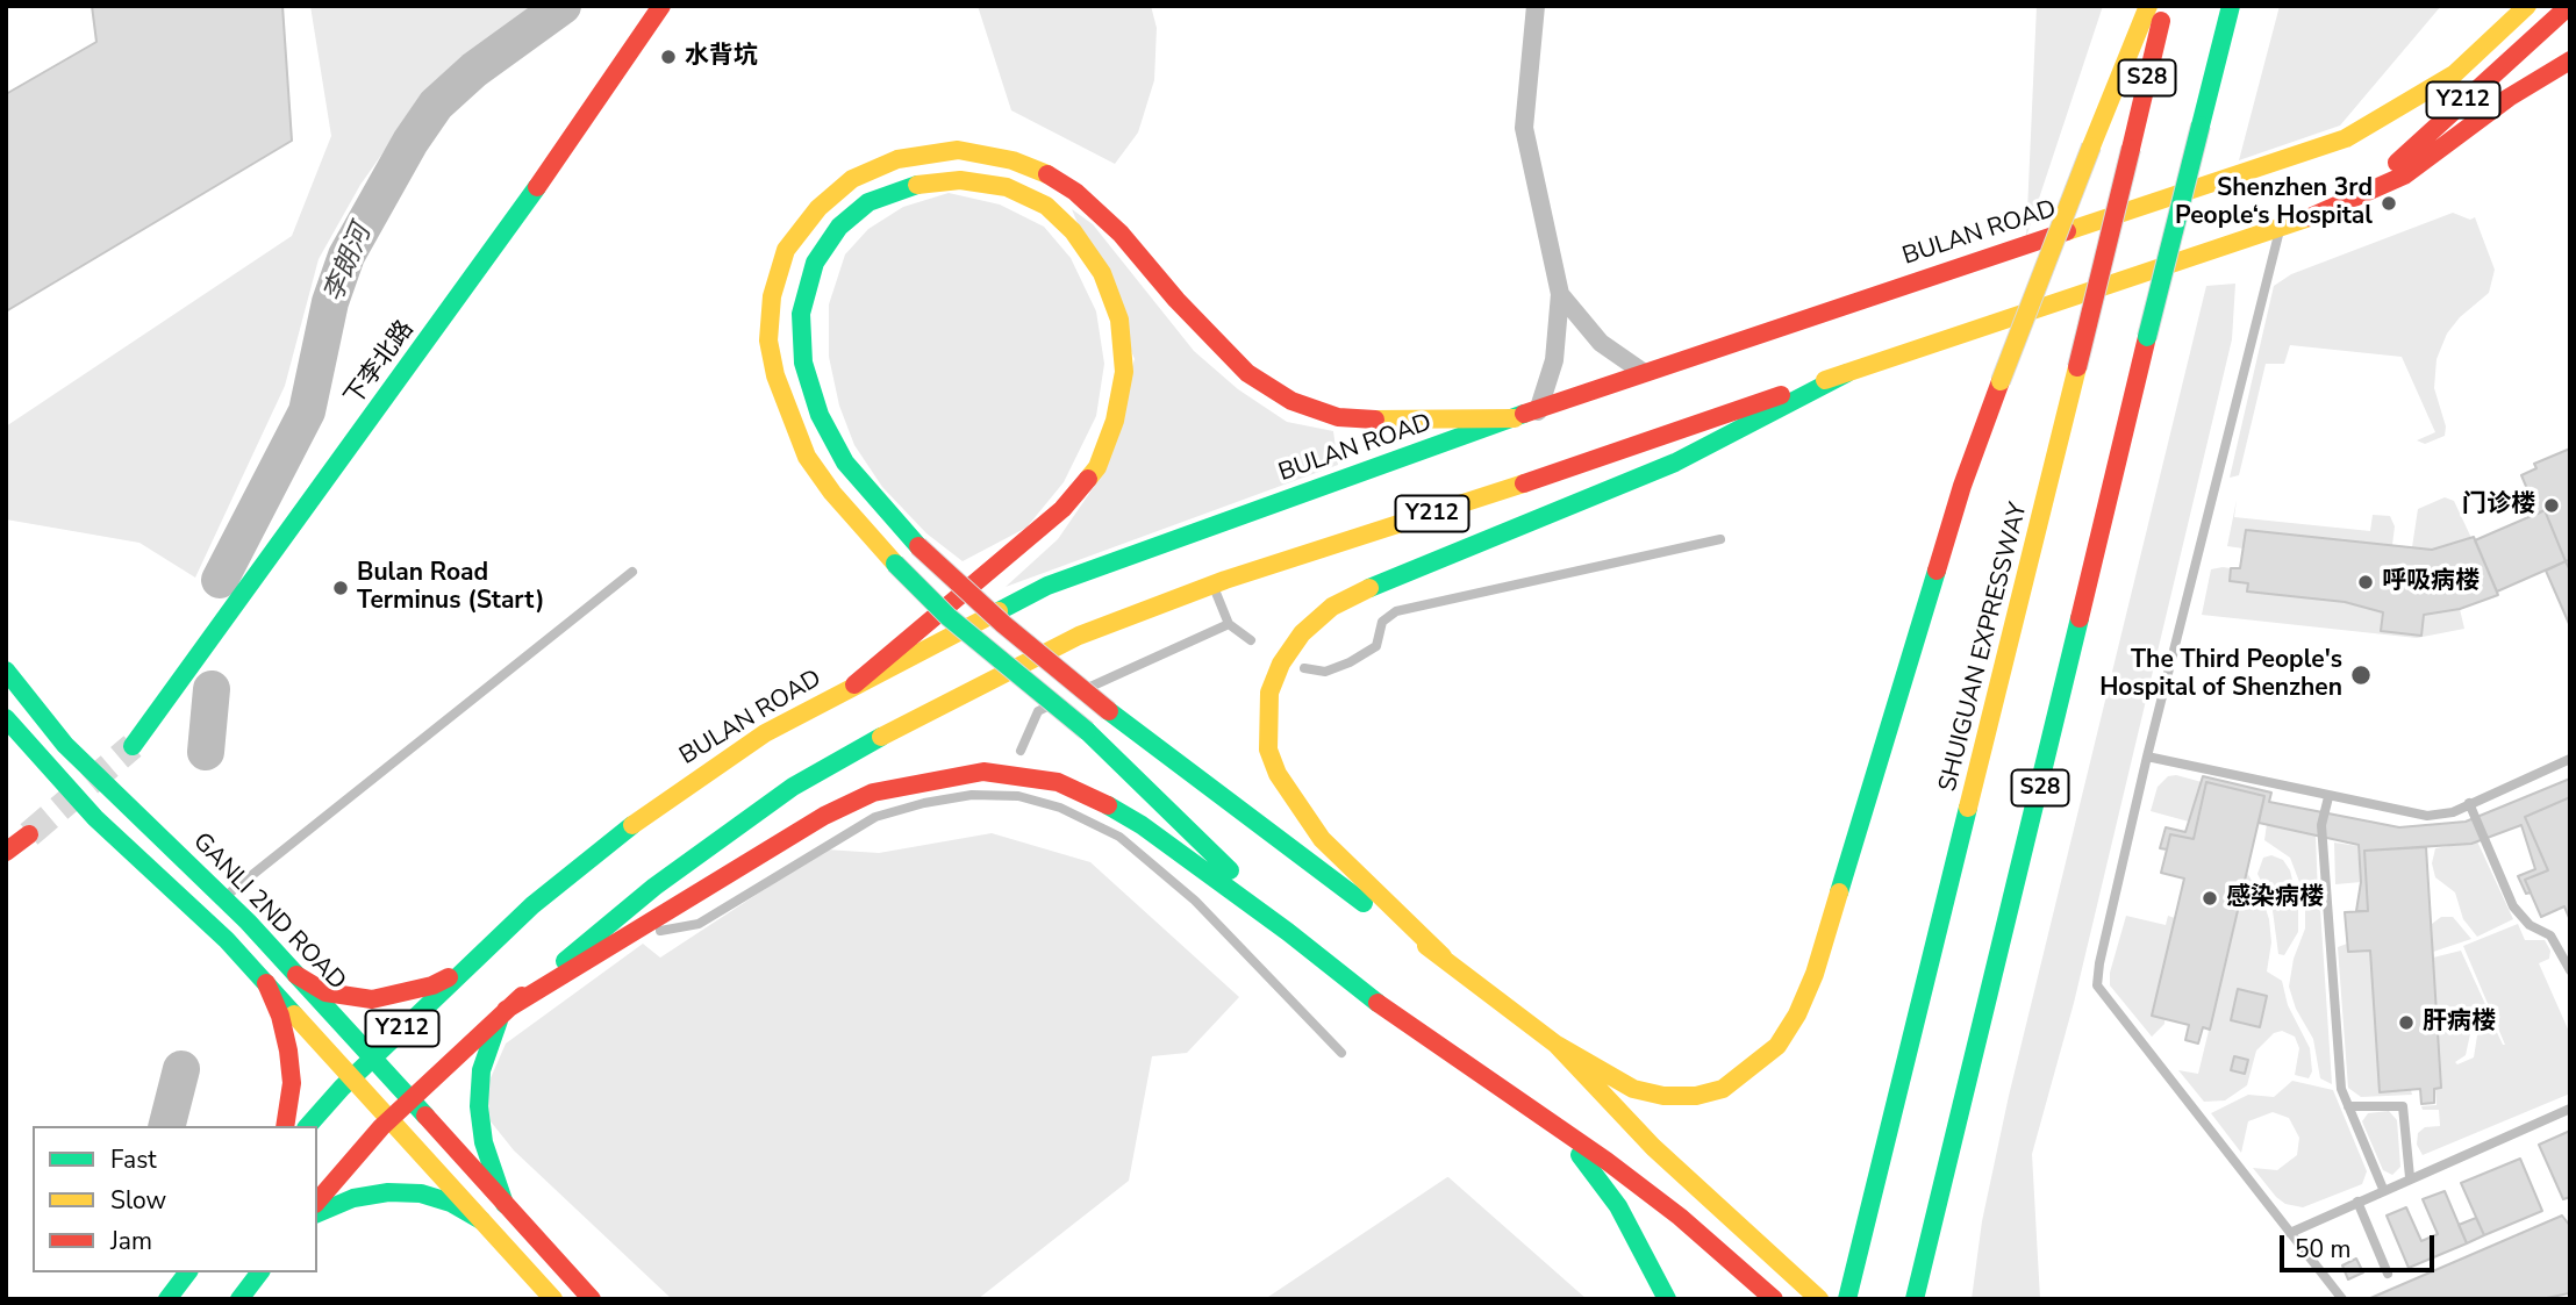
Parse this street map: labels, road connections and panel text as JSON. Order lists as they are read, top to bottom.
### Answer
{
  "streets": {
    "main road": [
      "S28",
      "Y212",
      "BULAN ROAD",
      "下李北路",
      "SHUIGUAN EXPRESSWAY",
      "GANLI 2ND ROAD"
    ]
  },
  "crossings": [
    ["Y212", "GANLI 2ND ROAD"],
    ["BULAN ROAD", "GANLI 2ND ROAD"]
  ],
  "water": ["李朗河"],
  "places": [
    "水背坑",
    "Shenzhen 3rd People‘s Hospital",
    "门诊楼",
    "呼吸病楼",
    "Bulan Road Terminus (Start)",
    "The Third People's Hospital of Shenzhen",
    "感染病楼",
    "肝病楼"
  ],
  "legend": ["Fast", "Slow", "Jam"],
  "scale_bar": "50 m"
}
